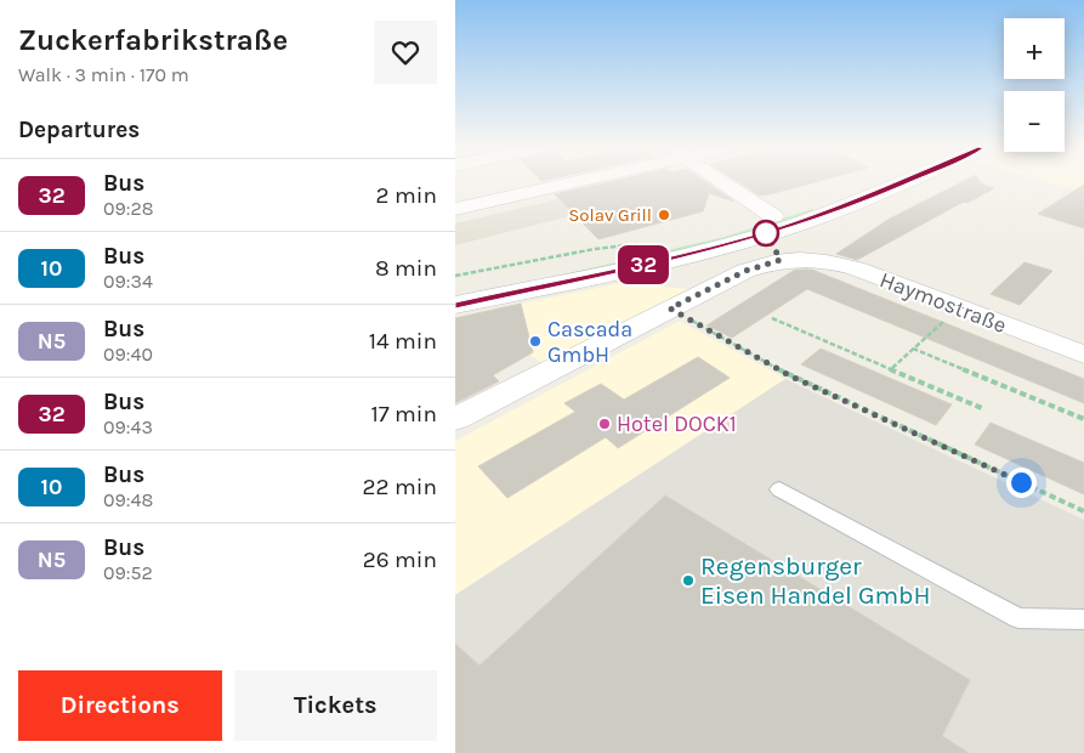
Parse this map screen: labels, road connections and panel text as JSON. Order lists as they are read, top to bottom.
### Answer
{
  "streets": {
    "street": ["Haymostraße"]
  },
  "places": [
    "Solav Grill",
    "Cascada GmbH",
    "Hotel DOCK1",
    "Regensburger Eisen Handel GmbH"
  ],
  "lines": ["bus line 32"],
  "page": {
    "heading": [
      ["Zuckerfabrikstraße", "Walk · 3 min · 170 m"],
      "Departures"
    ],
    "on_map": "32",
    "map_buttons": ["+", "−"],
    "list": [
      {
        "mark": "32",
        "name": "Bus",
        "note": "09:28",
        "value": "2 min"
      },
      {
        "mark": "10",
        "name": "Bus",
        "note": "09:34",
        "value": "8 min"
      },
      {
        "mark": "N5",
        "name": "Bus",
        "note": "09:40",
        "value": "14 min"
      },
      {
        "mark": "32",
        "name": "Bus",
        "note": "09:43",
        "value": "17 min"
      },
      {
        "mark": "10",
        "name": "Bus",
        "note": "09:48",
        "value": "22 min"
      },
      {
        "mark": "N5",
        "name": "Bus",
        "note": "09:52",
        "value": "26 min"
      }
    ],
    "buttons": ["Directions", "Tickets"]
  }
}
